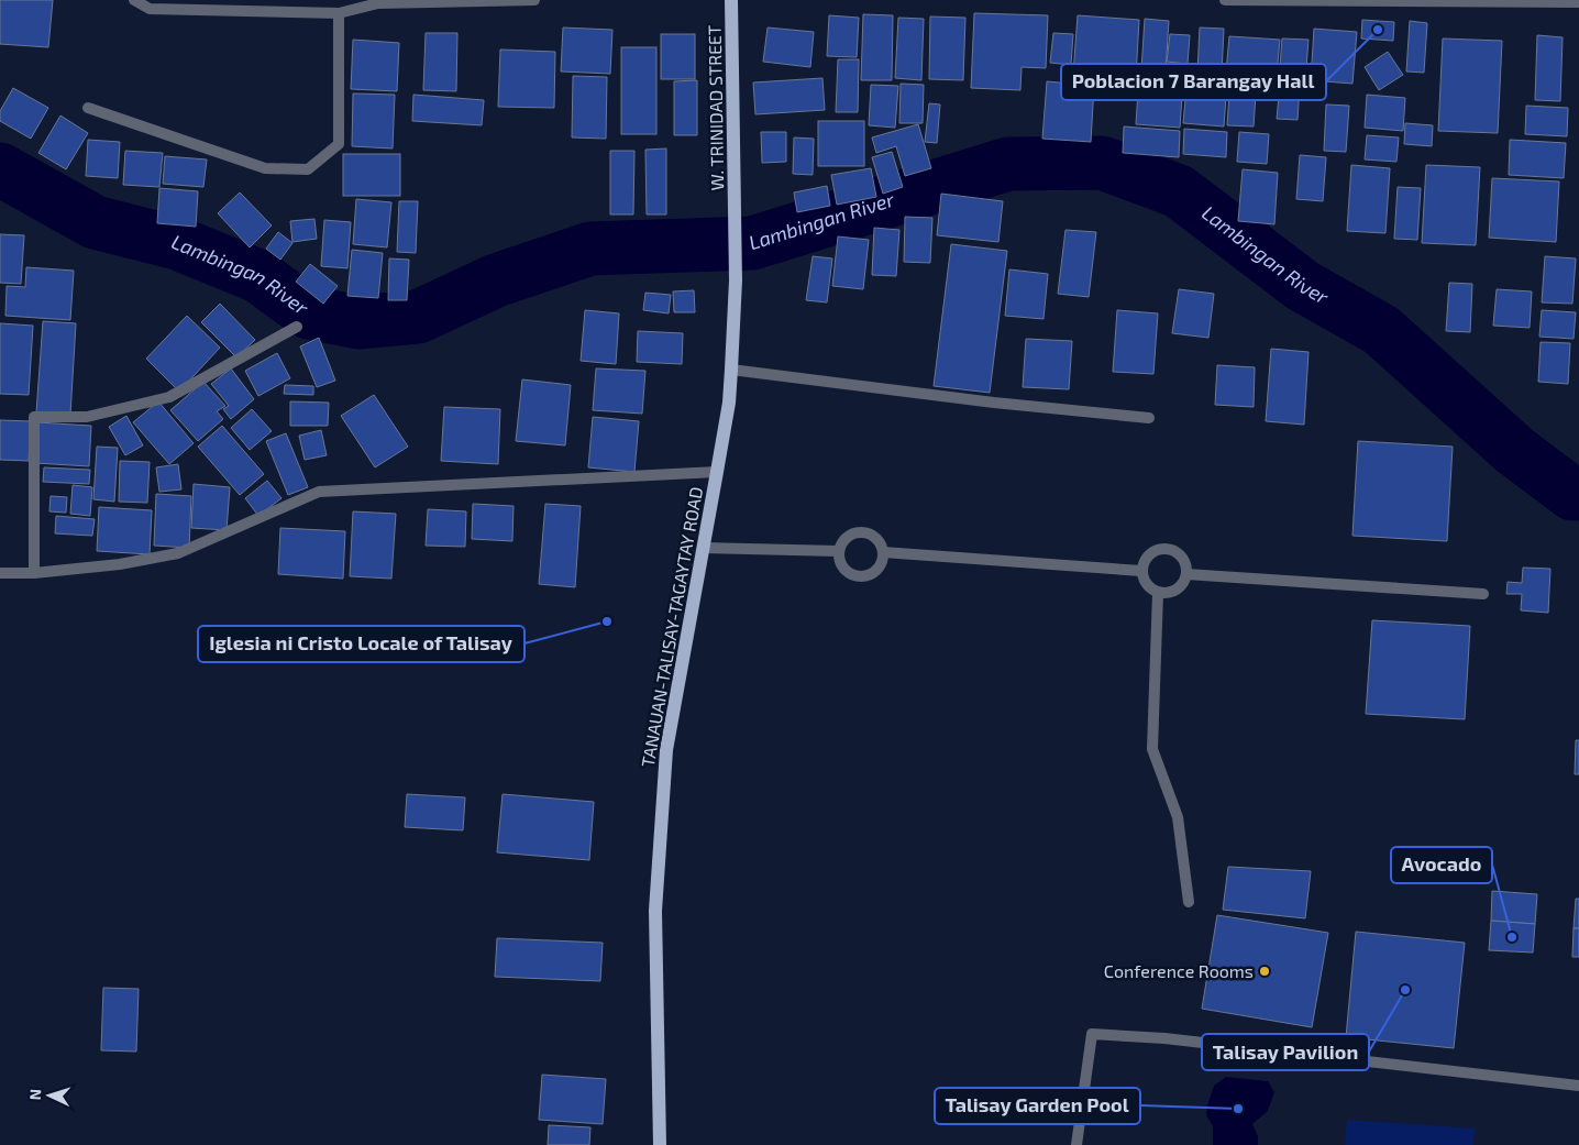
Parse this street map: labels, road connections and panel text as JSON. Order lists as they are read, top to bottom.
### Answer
{
  "streets": {
    "main road": ["W. TRINIDAD STREET", "TANAUAN-TALISAY-TAGAYTAY ROAD"]
  },
  "crossings": [
    ["W. TRINIDAD STREET", "TANAUAN-TALISAY-TAGAYTAY ROAD"]
  ],
  "water": ["Lambingan River"],
  "places": [
    "Poblacion 7 Barangay Hall",
    "Iglesia ni Cristo Locale of Talisay",
    "Avocado",
    "Conference Rooms",
    "Talisay Pavilion",
    "Talisay Garden Pool"
  ],
  "north": "left"
}
